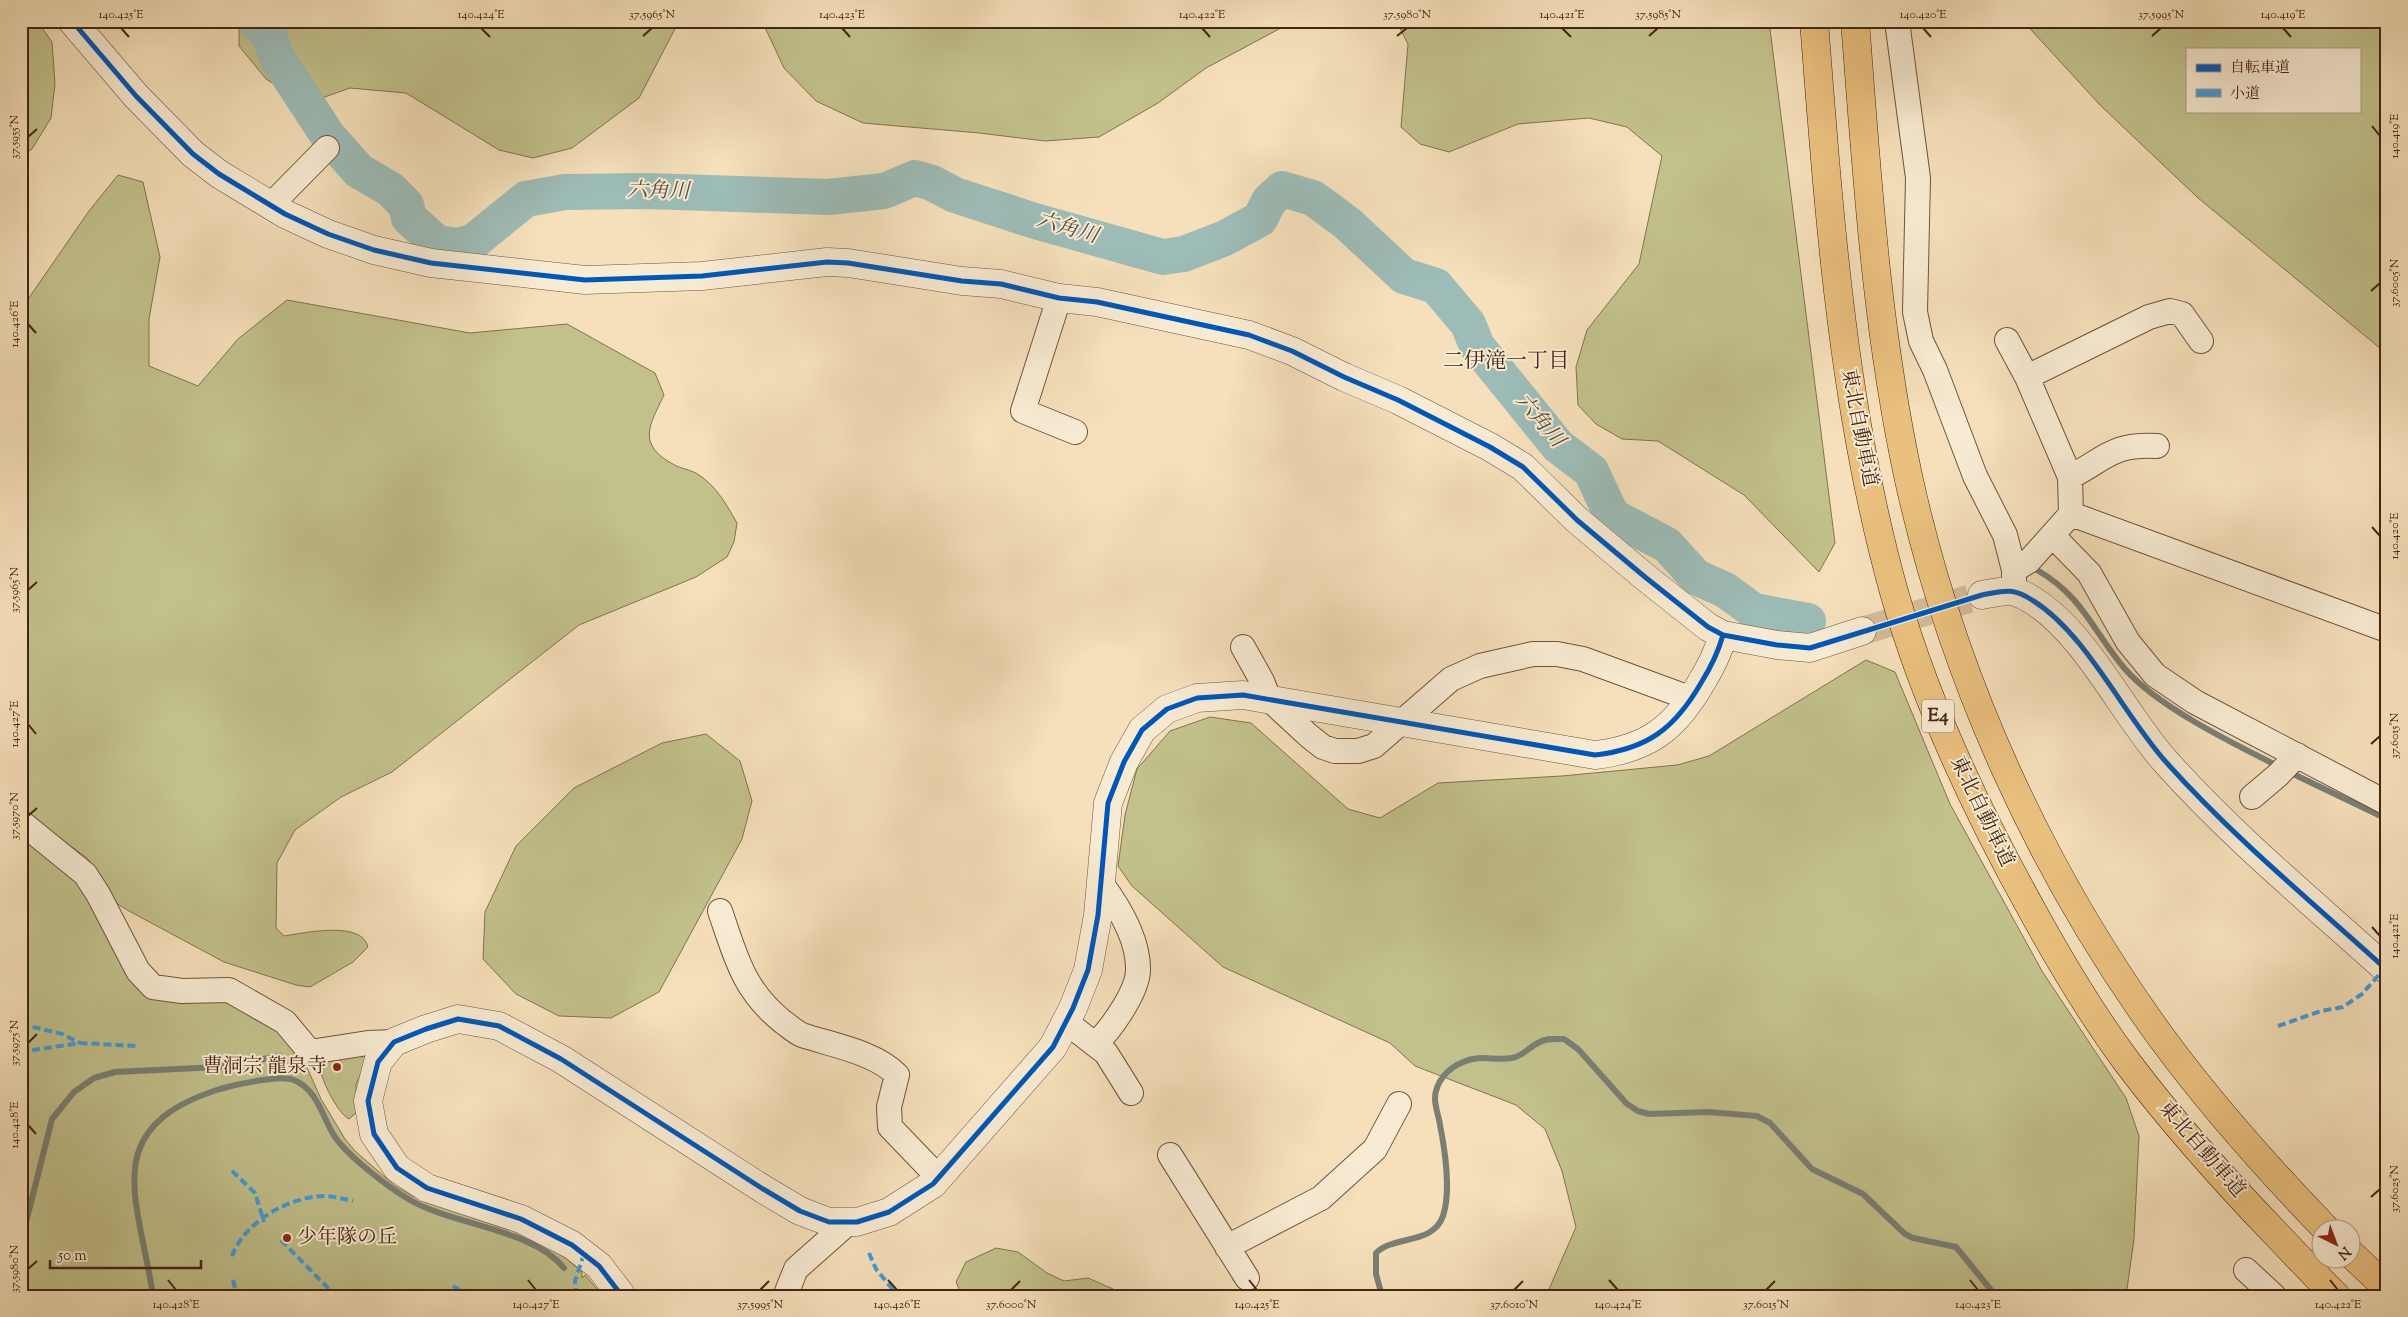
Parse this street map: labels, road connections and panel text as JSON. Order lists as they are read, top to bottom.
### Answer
{
  "streets": {
    "highway": ["東北自動車道", "E4"]
  },
  "districts": ["二伊滝一丁目"],
  "water": ["六角川"],
  "places": ["曹洞宗 龍泉寺", "少年隊の丘"],
  "legend": ["自転車道", "小道"],
  "scale_bar": "50 m",
  "north": "bottom right",
  "coordinates": [
    "140.425°E",
    "140.424°E",
    "37.5965°N",
    "140.423°E",
    "140.422°E",
    "37.5980°N",
    "140.421°E",
    "37.5985°N",
    "140.420°E",
    "37.5995°N",
    "140.419°E",
    "37.5955°N",
    "37.6005°N",
    "140.426°E",
    "140.427°E",
    "37.6015°N",
    "37.5970°N",
    "37.5975°N",
    "140.428°E",
    "37.6025°N",
    "37.6000°N",
    "37.6010°N"
  ]
}
